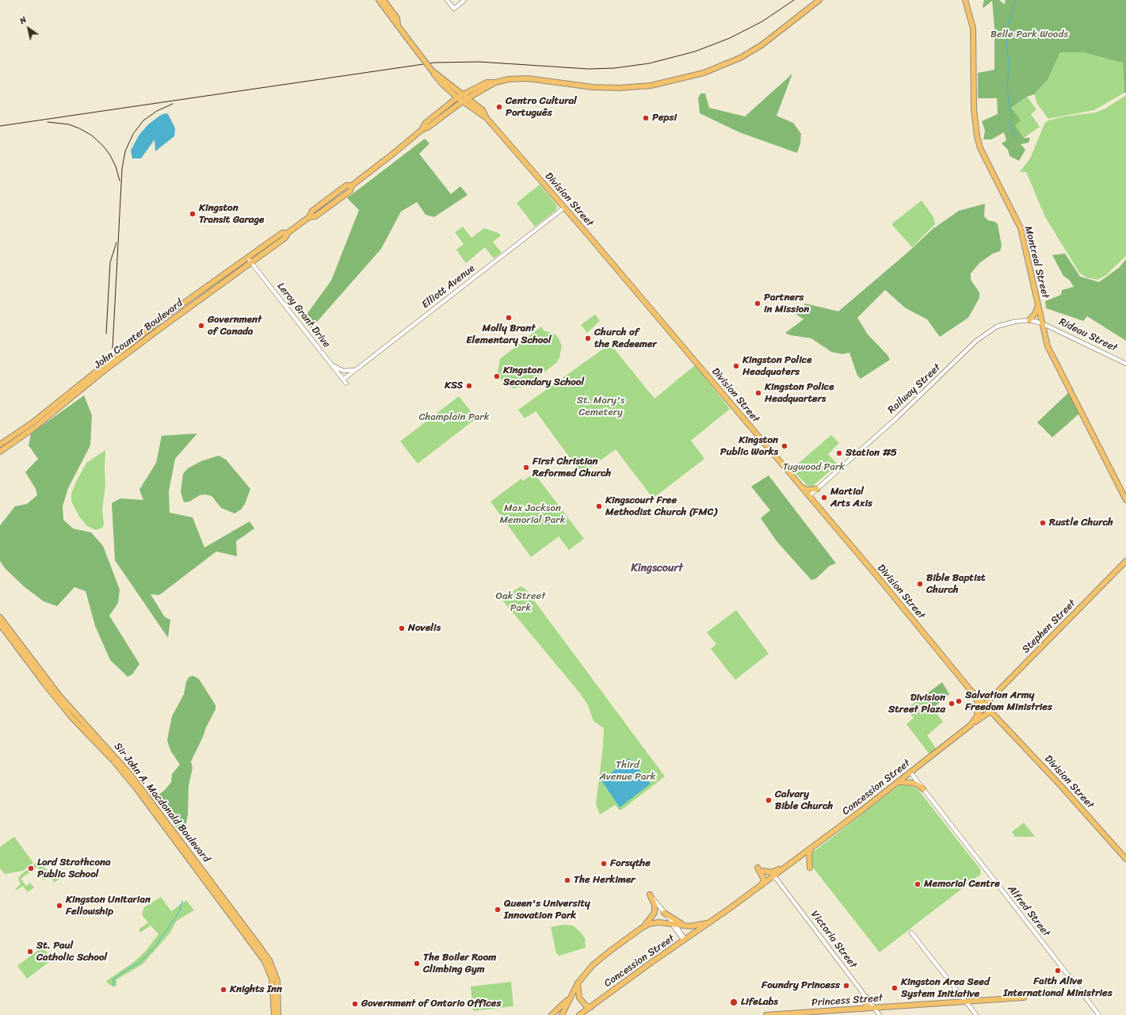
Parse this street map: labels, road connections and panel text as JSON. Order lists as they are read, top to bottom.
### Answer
{
  "streets": {
    "main road": [
      "Division Street",
      "Montreal Street",
      "John Counter Boulevard",
      "Stephen Street",
      "Concession Street",
      "Sir John A. Macdonald Boulevard",
      "Princess Street"
    ],
    "street": [
      "Elliott Avenue",
      "Leroy Grant Drive",
      "Rideau Street",
      "Railway Street",
      "Alfred Street",
      "Victoria Street"
    ]
  },
  "crossings": [
    ["Division Street", "Elliott Avenue"],
    ["Division Street", "Railway Street"],
    ["Division Street", "Stephen Street"],
    ["Division Street", "Concession Street"],
    ["Montreal Street", "Rideau Street"],
    ["Montreal Street", "Railway Street"],
    ["Elliott Avenue", "Leroy Grant Drive"],
    ["Leroy Grant Drive", "John Counter Boulevard"],
    ["Rideau Street", "Railway Street"],
    ["Stephen Street", "Concession Street"],
    ["Concession Street", "Alfred Street"],
    ["Concession Street", "Victoria Street"],
    ["Victoria Street", "Princess Street"]
  ],
  "districts": ["Kingscourt"],
  "parks": [
    "Belle Park Woods",
    "St. Mary's Cemetery",
    "Champlain Park",
    "Tugwood Park",
    "Max Jackson Memorial Park",
    "Oak Street Park",
    "Third Avenue Park"
  ],
  "places": [
    "Centro Cultural Português",
    "Pepsi",
    "Kingston Transit Garage",
    "Partners in Mission",
    "Molly Brant Elementary School",
    "Government of Canada",
    "Church of the Redeemer",
    "Kingston Police Headquaters",
    "Kingston Secondary School",
    "KSS",
    "Kingston Police Headquarters",
    "Kingston Public Works",
    "Station #5",
    "First Christian Reformed Church",
    "Martial Arts Axis",
    "Kingscourt Free Methodist Church (FMC)",
    "Rustle Church",
    "Bible Baptist Church",
    "Novelis",
    "Salvation Army Freedom Ministries",
    "Division Street Plaza",
    "Calvary Bible Church",
    "Forsythe",
    "Lord Strathcona Public School",
    "The Herkimer",
    "Memorial Centre",
    "Kingston Unitarian Fellowship",
    "Queen's University Innovation Park",
    "St. Paul Catholic School",
    "The Boiler Room Climbing Gym",
    "Faith Alive International Ministries",
    "Foundry Princess",
    "Kingston Area Seed System Initiative",
    "Knights Inn",
    "LifeLabs",
    "Government of Ontario Offices"
  ],
  "north": "top left"
}
